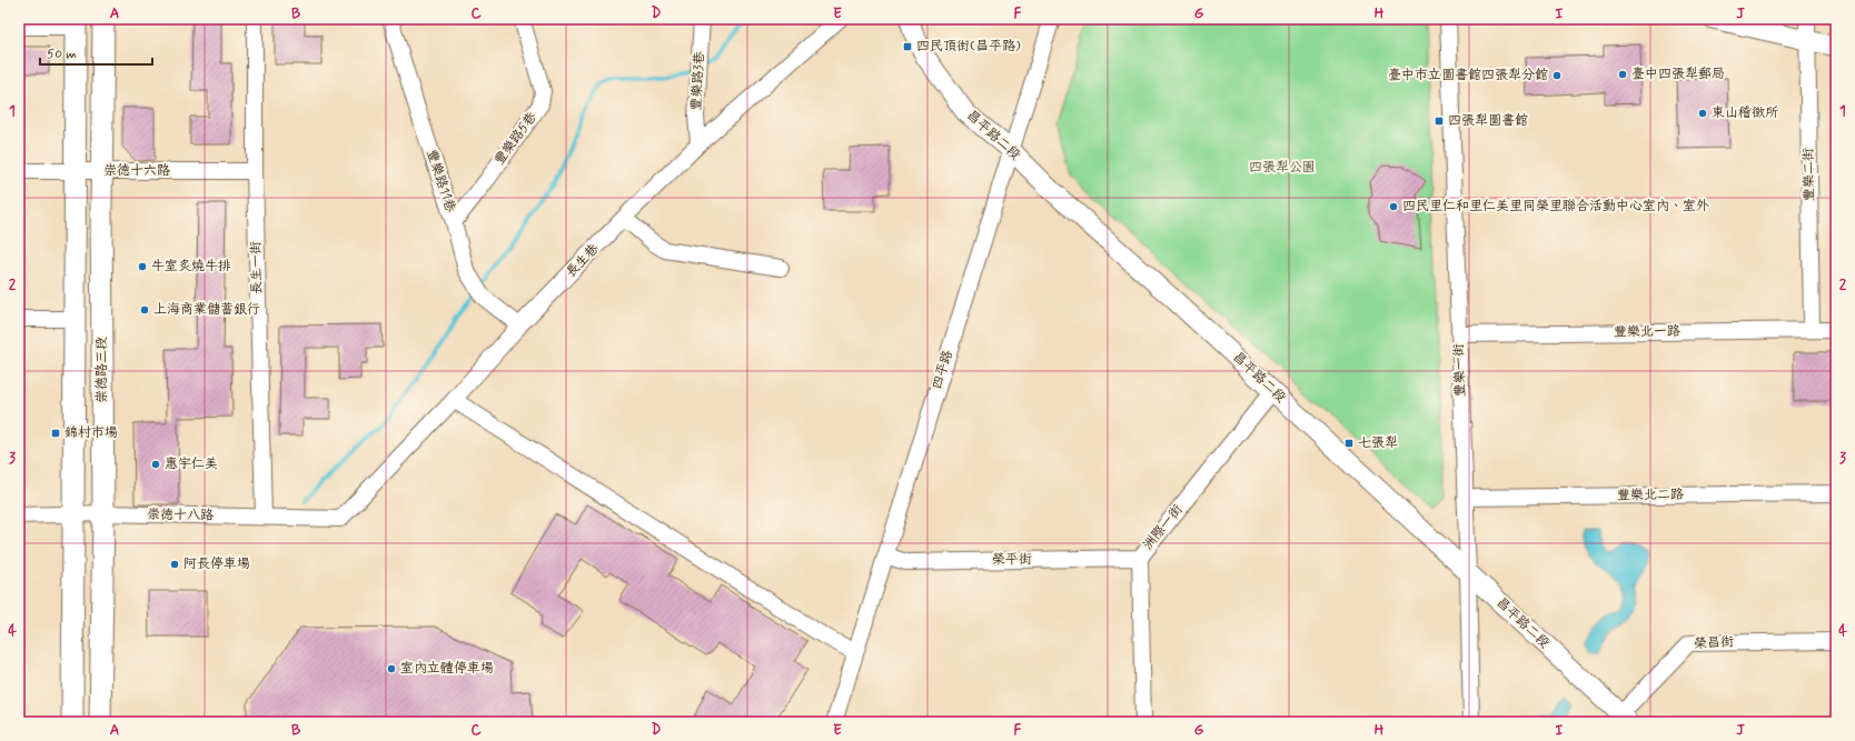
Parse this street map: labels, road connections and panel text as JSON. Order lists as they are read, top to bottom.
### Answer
{
  "streets": {
    "main road": ["崇德路三段"],
    "street": [
      "豐樂路3巷",
      "昌平路二段",
      "豐樂路5巷",
      "崇德十六路",
      "豐樂二街",
      "豐樂路11巷",
      "長生巷",
      "長生一街",
      "豐樂北一路",
      "四平路",
      "豐樂一街",
      "豐樂北二路",
      "崇德十八路",
      "洲際一街",
      "榮平街",
      "榮昌街"
    ]
  },
  "crossings": [
    ["豐樂路3巷", "長生巷"],
    ["昌平路二段", "四平路"],
    ["昌平路二段", "豐樂一街"],
    ["昌平路二段", "洲際一街"],
    ["昌平路二段", "榮昌街"],
    ["豐樂路5巷", "豐樂路11巷"],
    ["崇德十六路", "長生一街"],
    ["崇德十六路", "崇德路三段"],
    ["豐樂二街", "豐樂北一路"],
    ["豐樂路11巷", "長生巷"],
    ["長生巷", "崇德十八路"],
    ["長生一街", "崇德十八路"],
    ["豐樂北一路", "豐樂一街"],
    ["崇德路三段", "崇德十八路"],
    ["四平路", "榮平街"],
    ["豐樂一街", "豐樂北二路"],
    ["洲際一街", "榮平街"]
  ],
  "parks": ["四張犁公園"],
  "places": {
    "transit": [
      "四民頂街(昌平路)",
      "四張犁圖書館",
      "錦村市場",
      "七張犁"
    ],
    "other": [
      "臺中四張犁郵局",
      "臺中市立圖書館四張犁分館",
      "東山稽徵所",
      "四民里仁和里仁美里同榮里聯合活動中心室內、室外",
      "牛室炙燒牛排",
      "上海商業儲蓄銀行",
      "惠宇仁美",
      "阿長停車場",
      "室內立體停車場"
    ]
  },
  "scale_bar": "50 m",
  "grid": {
    "columns": [
      "A",
      "B",
      "C",
      "D",
      "E",
      "F",
      "G",
      "H",
      "I",
      "J"
    ],
    "rows": [
      "1",
      "2",
      "3",
      "4"
    ]
  }
}
